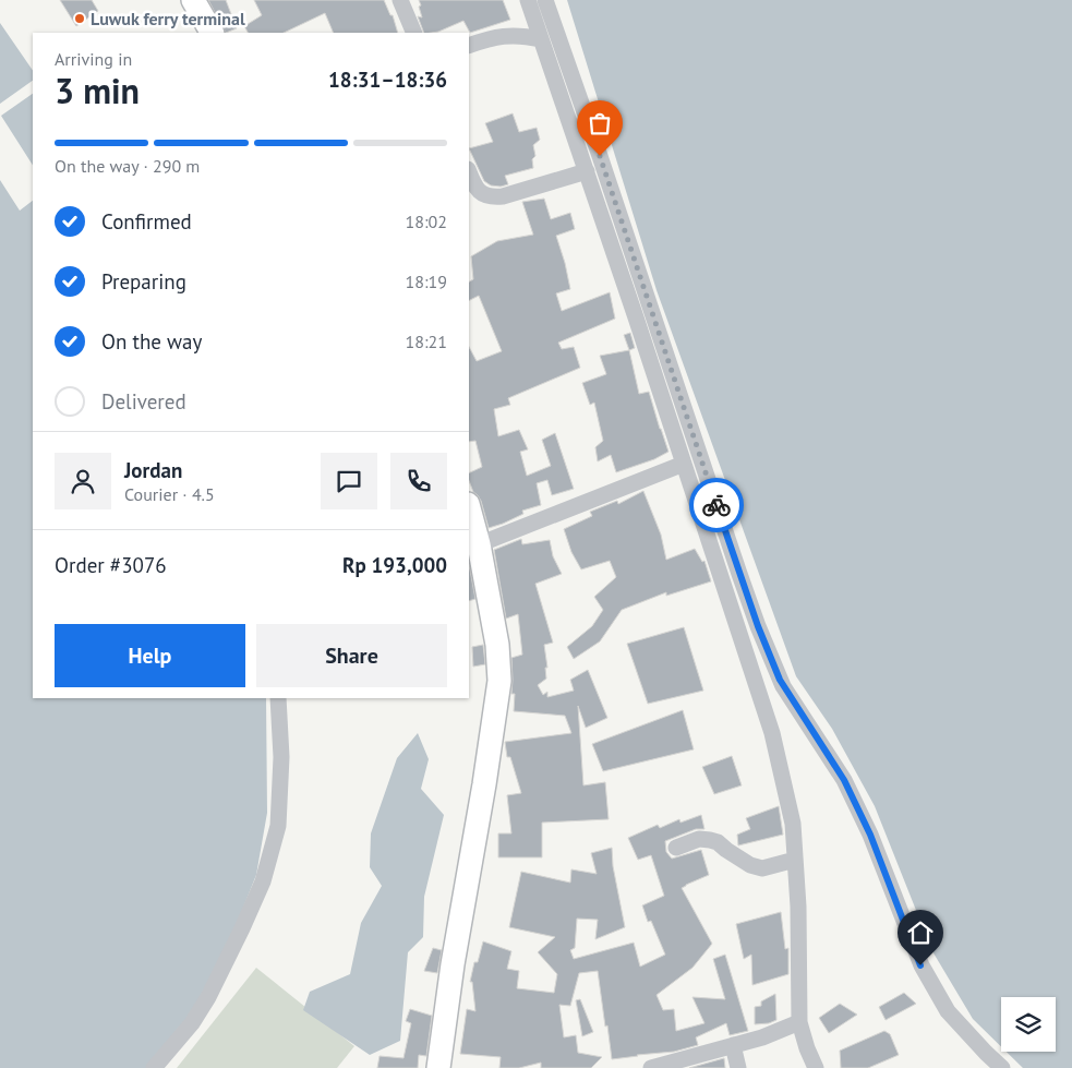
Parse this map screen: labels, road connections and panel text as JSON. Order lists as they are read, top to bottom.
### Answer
{
  "places": ["Luwuk ferry terminal"],
  "page": {
    "heading": ["3 min", "Arriving in", "18:31–18:36"],
    "panel": [
      "Jordan",
      "Courier · 4.5",
      "Order #3076",
      "Rp 193,000"
    ],
    "bar": "On the way · 290 m",
    "list": [
      ["Confirmed", "18:02"],
      ["Preparing", "18:19"],
      ["On the way", "18:21"],
      "Delivered"
    ],
    "buttons": ["Help", "Share"]
  }
}
